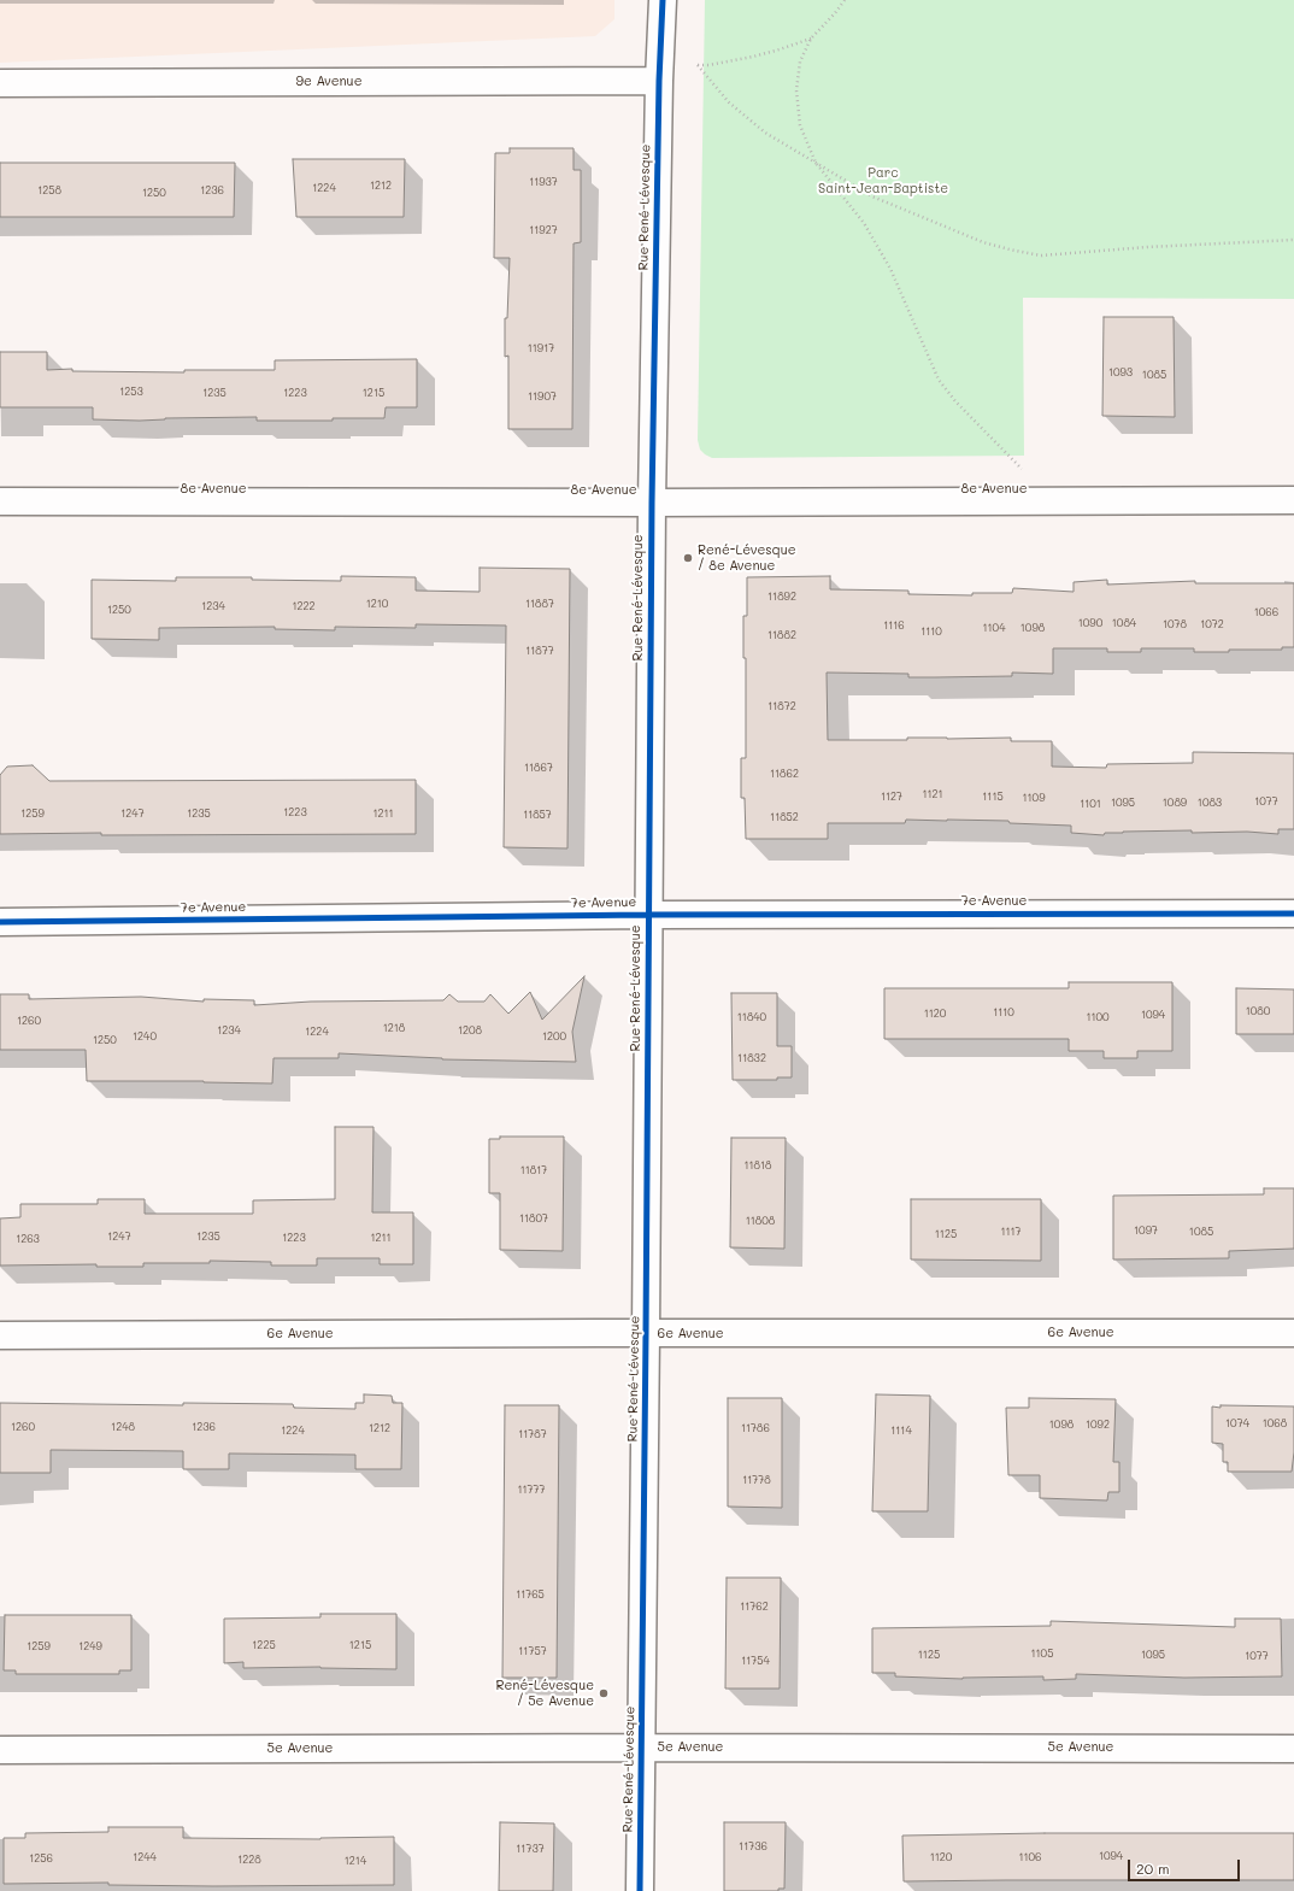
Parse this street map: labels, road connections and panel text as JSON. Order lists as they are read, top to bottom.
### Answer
{
  "streets": {
    "street": [
      "9e Avenue",
      "Rue René-Lévesque",
      "8e Avenue",
      "7e Avenue",
      "6e Avenue",
      "5e Avenue"
    ]
  },
  "crossings": [
    ["9e Avenue", "Rue René-Lévesque"],
    ["Rue René-Lévesque", "8e Avenue"],
    ["Rue René-Lévesque", "7e Avenue"],
    ["Rue René-Lévesque", "6e Avenue"],
    ["Rue René-Lévesque", "5e Avenue"]
  ],
  "parks": ["Parc Saint-Jean-Baptiste"],
  "places": ["René-Lévesque / 8e Avenue", "René-Lévesque / 5e Avenue"],
  "house_numbers": [
    "11937",
    "1212",
    "1224",
    "1258",
    "1236",
    "1250",
    "11927",
    "11917",
    "1093",
    "1085",
    "1253",
    "1235",
    "1223",
    "1215",
    "11907",
    "11892",
    "1210",
    "11887",
    "1234",
    "1222",
    "1250",
    "1066",
    "1090",
    "1084",
    "1078",
    "1072",
    "1116",
    "1104",
    "1098",
    "1110",
    "11882",
    "11877",
    "11872",
    "11867",
    "11862",
    "1121",
    "1127",
    "1115",
    "1109",
    "1077",
    "1095",
    "1089",
    "1083",
    "1101",
    "1223",
    "1259",
    "1247",
    "1235",
    "1211",
    "11857",
    "11852",
    "1080",
    "1110",
    "1120",
    "1094",
    "11840",
    "1100",
    "1260",
    "1218",
    "1234",
    "1208",
    "1224",
    "1240",
    "1200",
    "1250",
    "11832",
    "11818",
    "11817",
    "11807",
    "11808",
    "1097",
    "1117",
    "1085",
    "1125",
    "1247",
    "1235",
    "1223",
    "1211",
    "1263",
    "1074",
    "1068",
    "1098",
    "1092",
    "1260",
    "1248",
    "1236",
    "1212",
    "11786",
    "1224",
    "1114",
    "11787",
    "11778",
    "11777",
    "11765",
    "11762",
    "1225",
    "1215",
    "1259",
    "1249",
    "11757",
    "1105",
    "1125",
    "1095",
    "1077",
    "11754",
    "11736",
    "11737",
    "1094",
    "1244",
    "1120",
    "1106",
    "1256",
    "1228",
    "1214"
  ],
  "scale_bar": "20 m"
}
